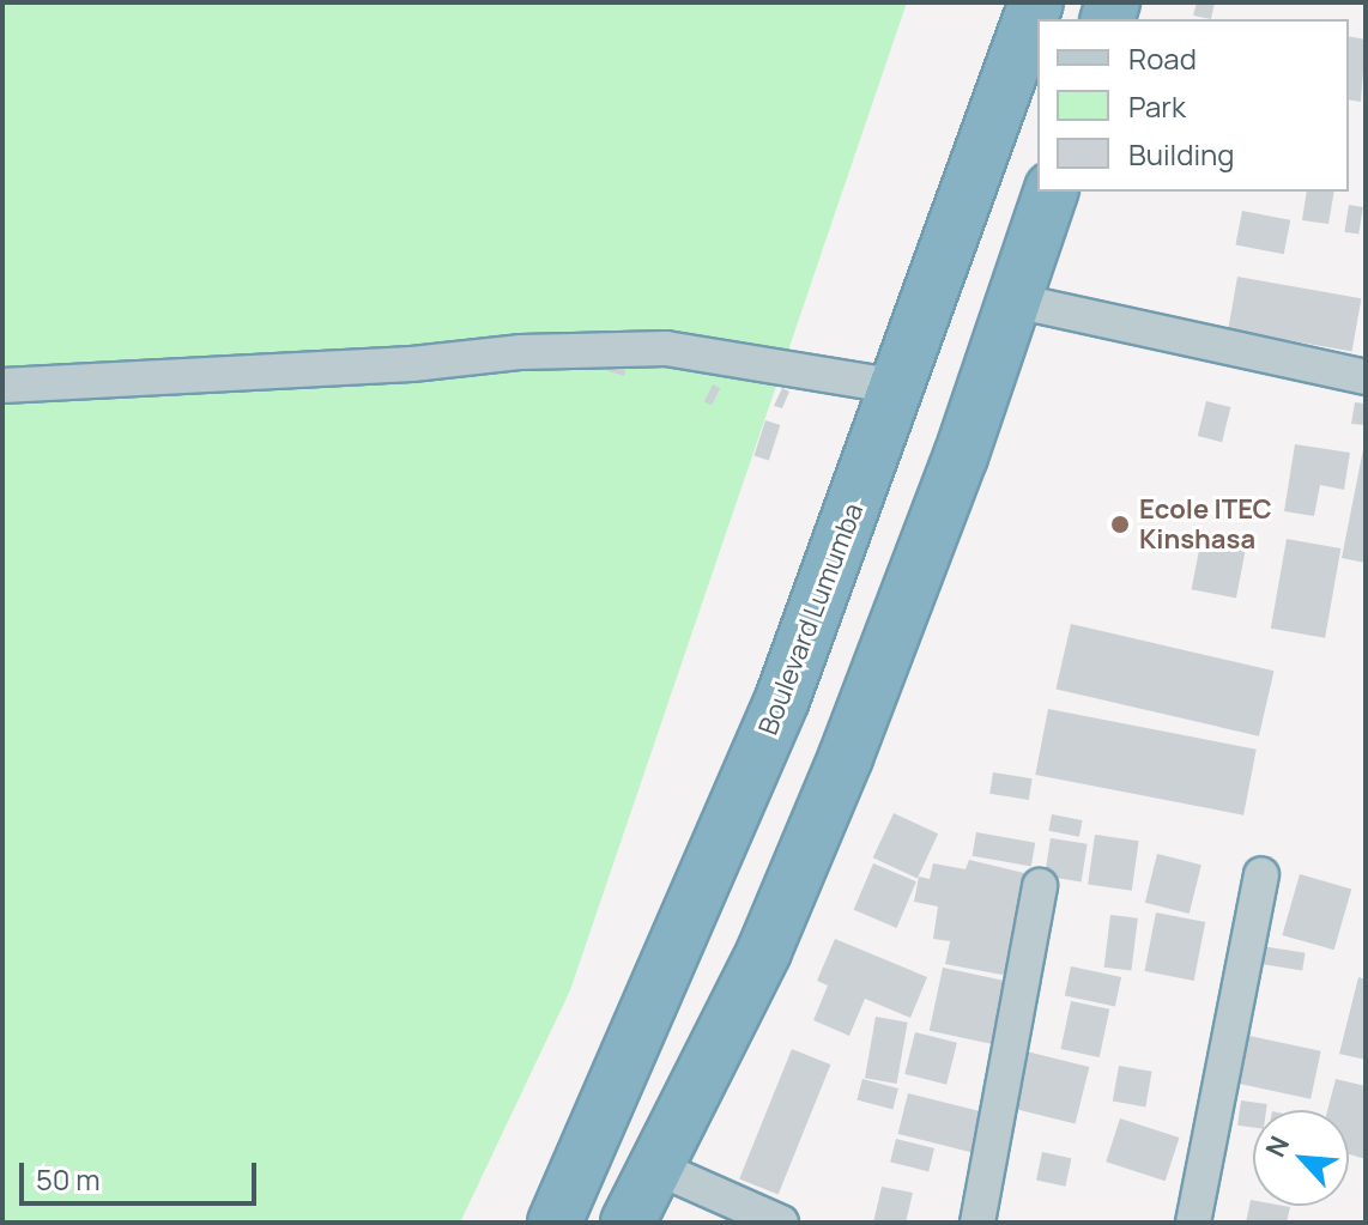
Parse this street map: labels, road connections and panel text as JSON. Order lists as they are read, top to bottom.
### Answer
{
  "streets": {
    "highway": ["Boulevard Lumumba"]
  },
  "places": ["Ecole ITEC Kinshasa"],
  "legend": ["Road", "Park", "Building"],
  "scale_bar": "50 m",
  "north": "top left"
}
